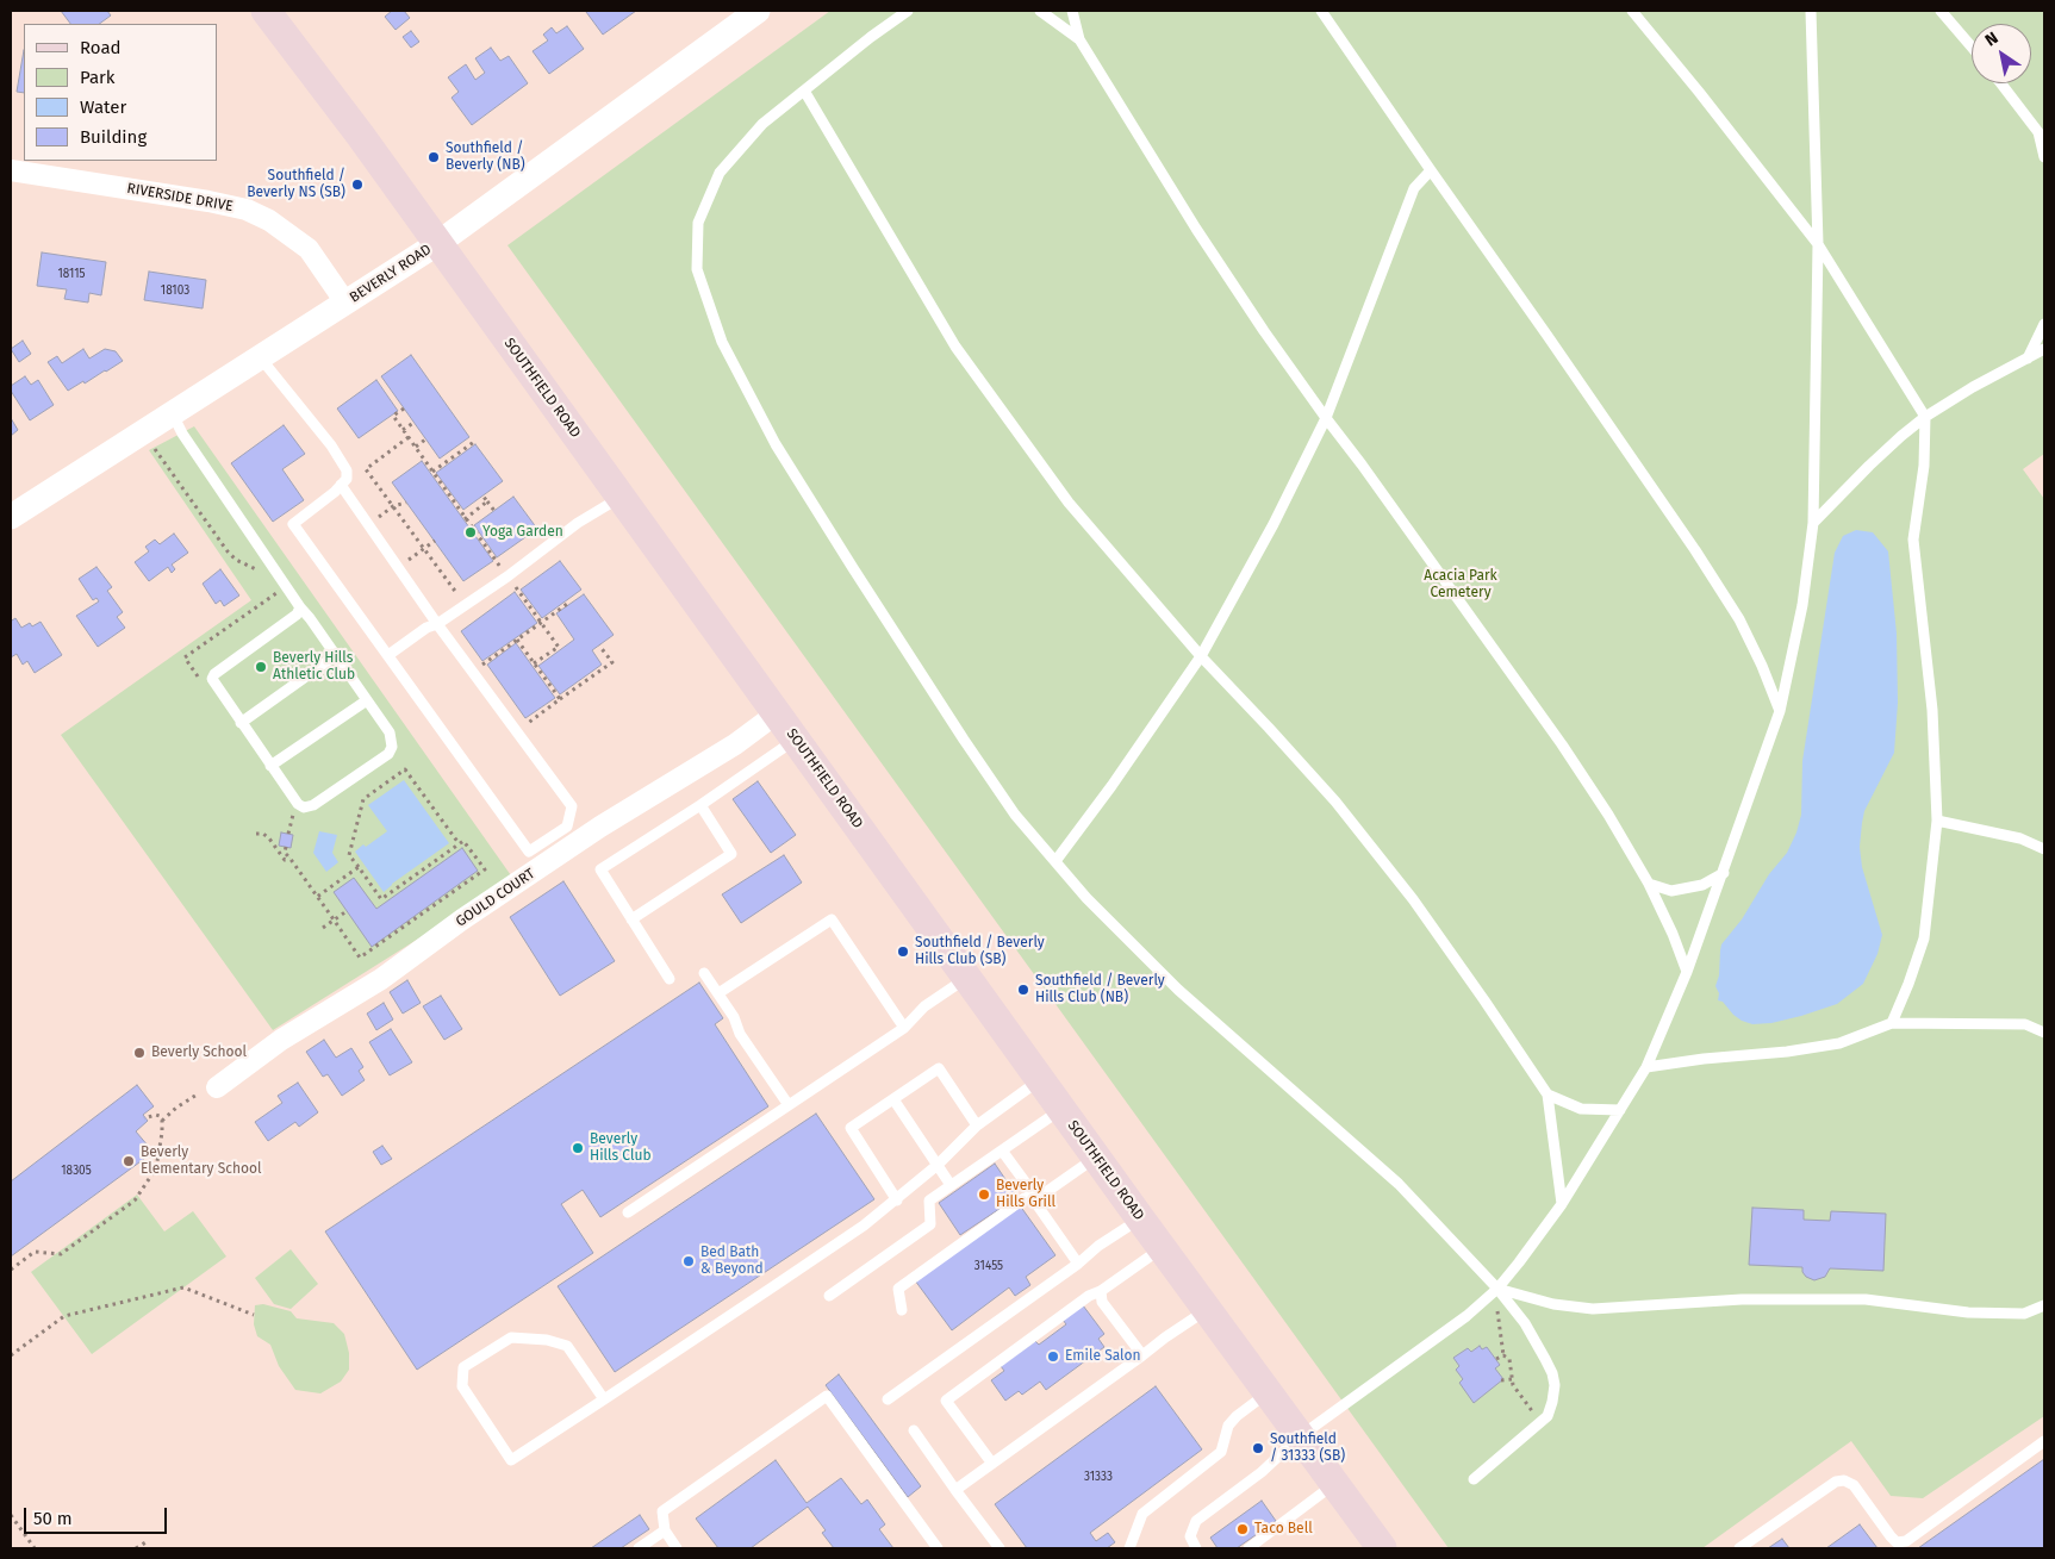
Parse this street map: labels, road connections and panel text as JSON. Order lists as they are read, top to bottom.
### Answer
{
  "streets": {
    "main road": ["SOUTHFIELD ROAD"],
    "street": ["RIVERSIDE DRIVE", "BEVERLY ROAD", "GOULD COURT"]
  },
  "crossings": [
    ["RIVERSIDE DRIVE", "BEVERLY ROAD"],
    ["BEVERLY ROAD", "SOUTHFIELD ROAD"],
    ["SOUTHFIELD ROAD", "GOULD COURT"]
  ],
  "parks": ["Acacia Park Cemetery"],
  "places": [
    "Southfield / Beverly (NB)",
    "Southfield / Beverly NS (SB)",
    "Yoga Garden",
    "Beverly Hills Athletic Club",
    "Southfield / Beverly Hills Club (SB)",
    "Southfield / Beverly Hills Club (NB)",
    "Beverly School",
    "Beverly Hills Club",
    "Beverly Elementary School",
    "Beverly Hills Grill",
    "Bed Bath & Beyond",
    "Emile Salon",
    "Southfield / 31333 (SB)",
    "Taco Bell"
  ],
  "house_numbers": [
    "18115",
    "18103",
    "18305",
    "31455",
    "31333"
  ],
  "legend": [
    "Road",
    "Park",
    "Water",
    "Building"
  ],
  "scale_bar": "50 m",
  "north": "top left"
}
